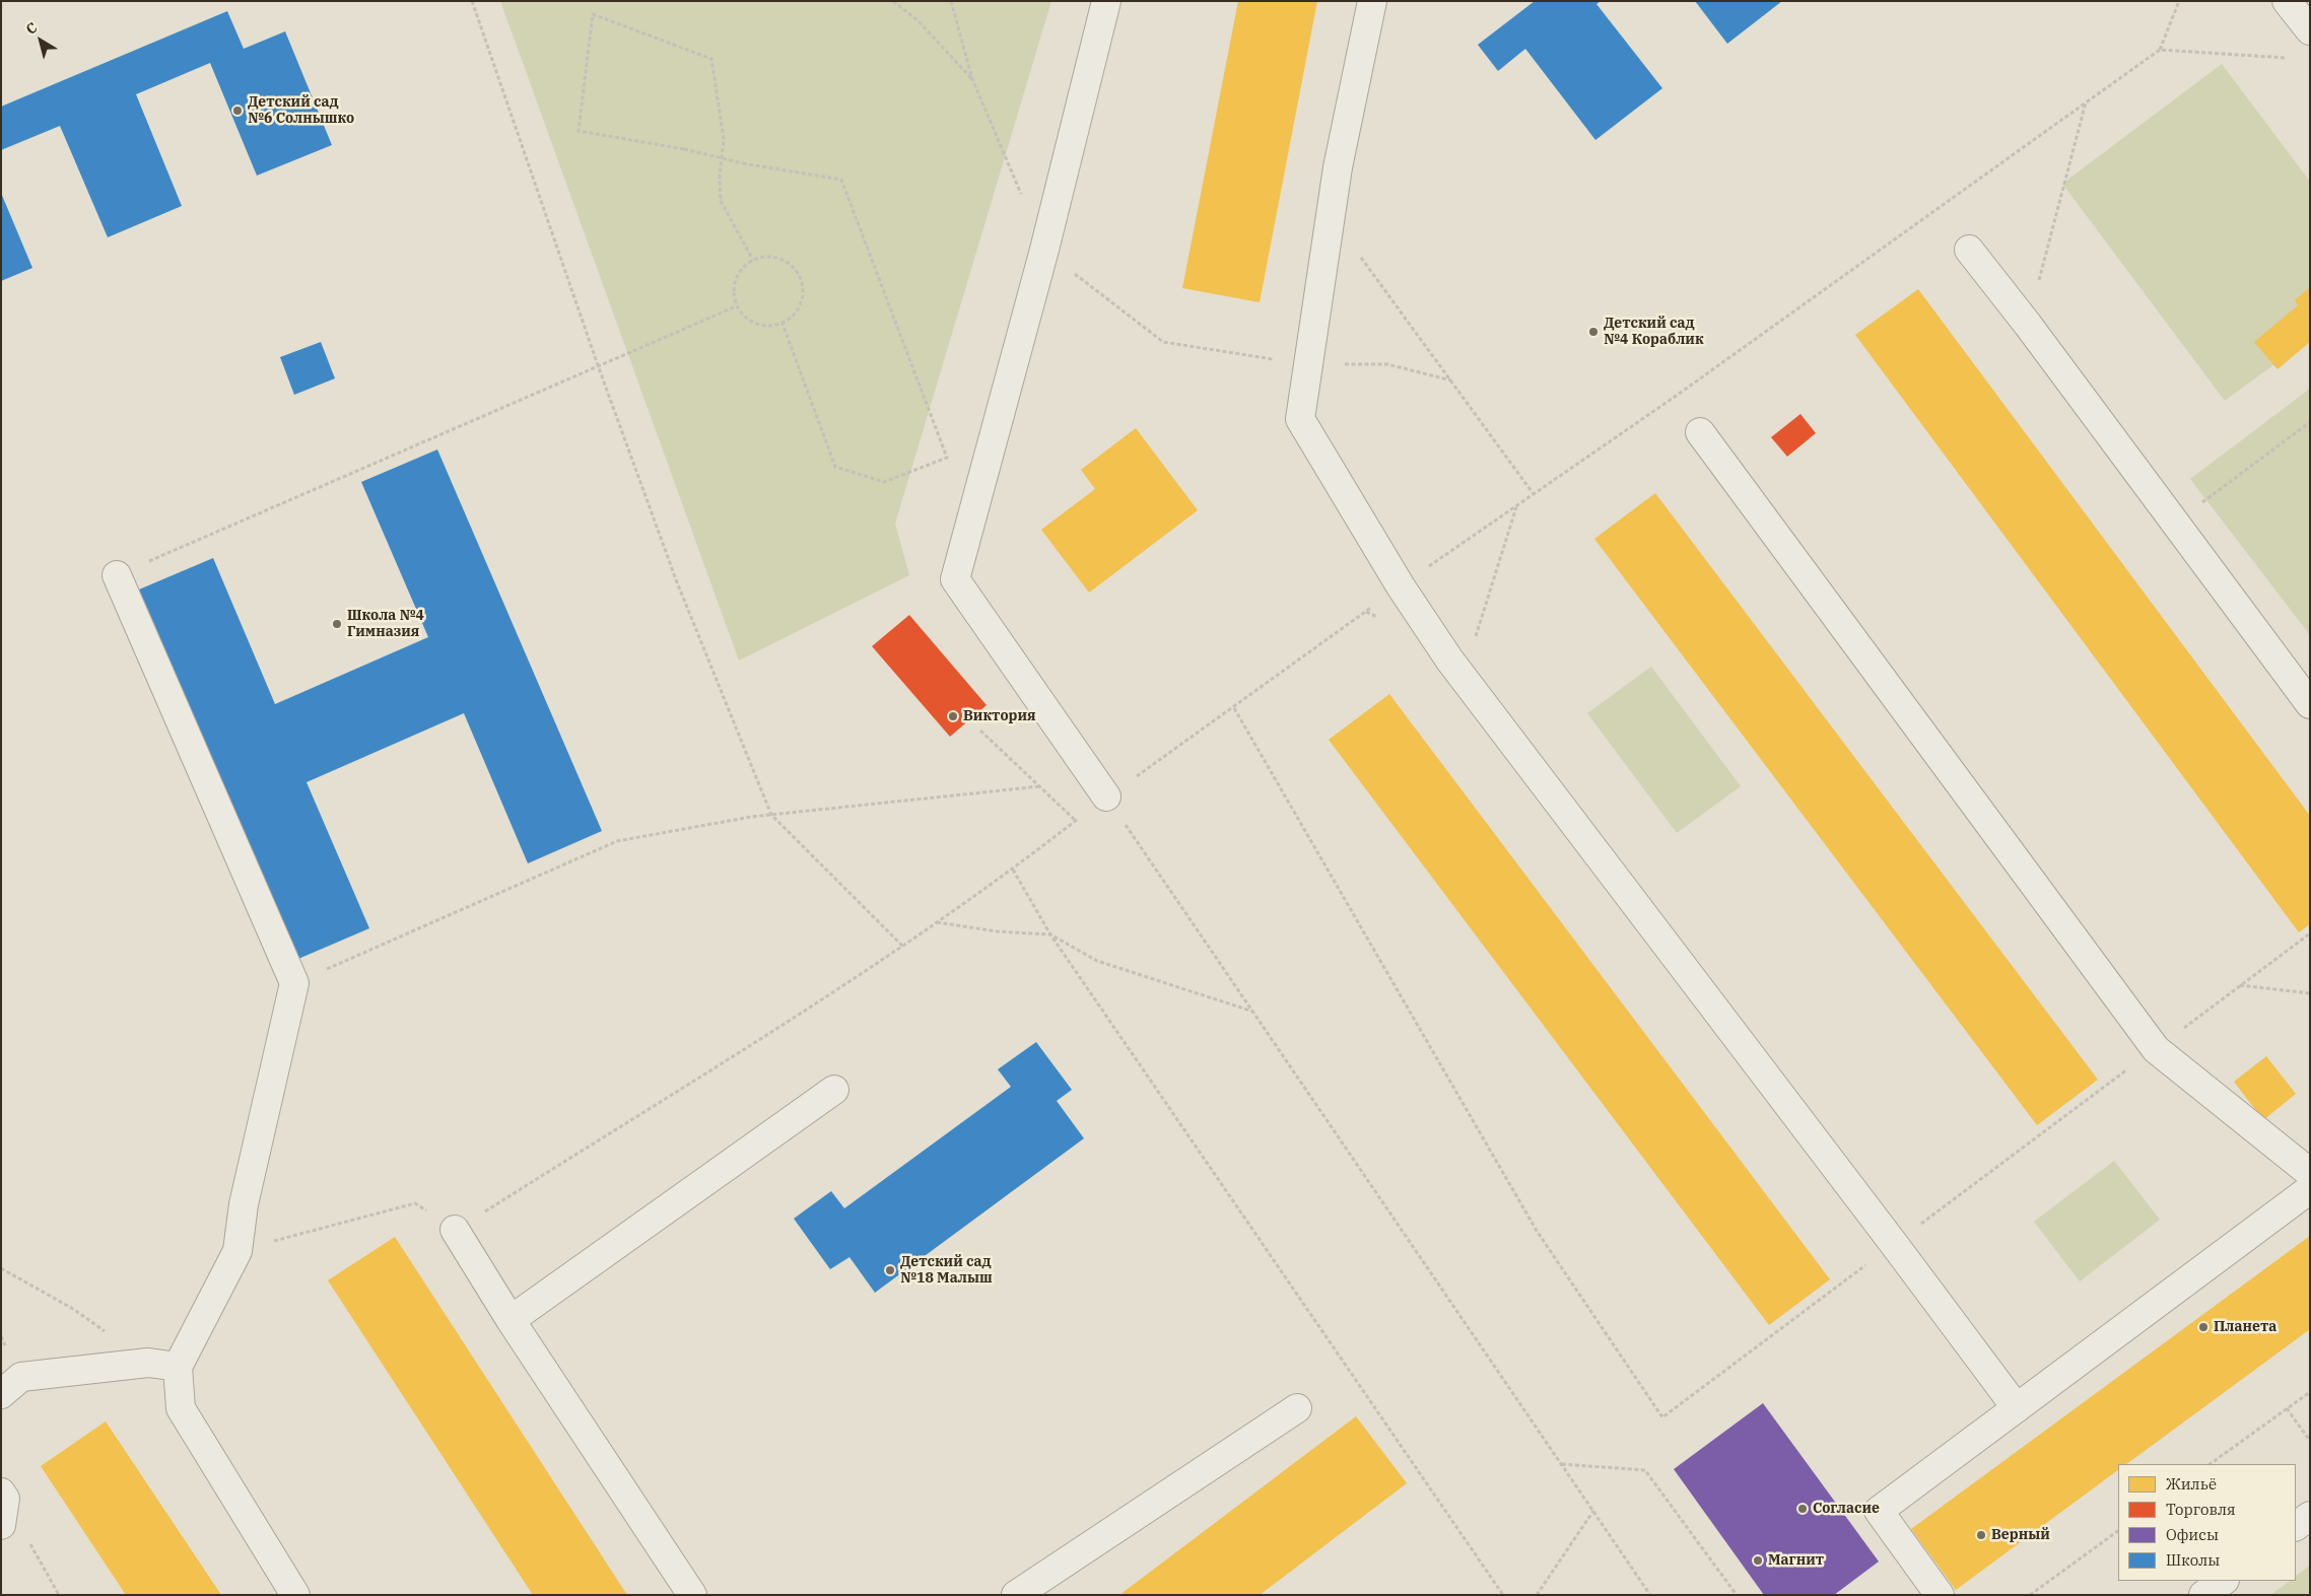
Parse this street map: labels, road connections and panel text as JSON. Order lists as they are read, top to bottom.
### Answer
{
  "places": [
    "Детский сад №6 Солнышко",
    "Детский сад №4 Кораблик",
    "Школа №4 Гимназия",
    "Виктория",
    "Детский сад №18 Малыш",
    "Планета",
    "Согласие",
    "Верный",
    "Магнит"
  ],
  "legend": [
    "Жильё",
    "Торговля",
    "Офисы",
    "Школы"
  ],
  "north": "top left"
}
